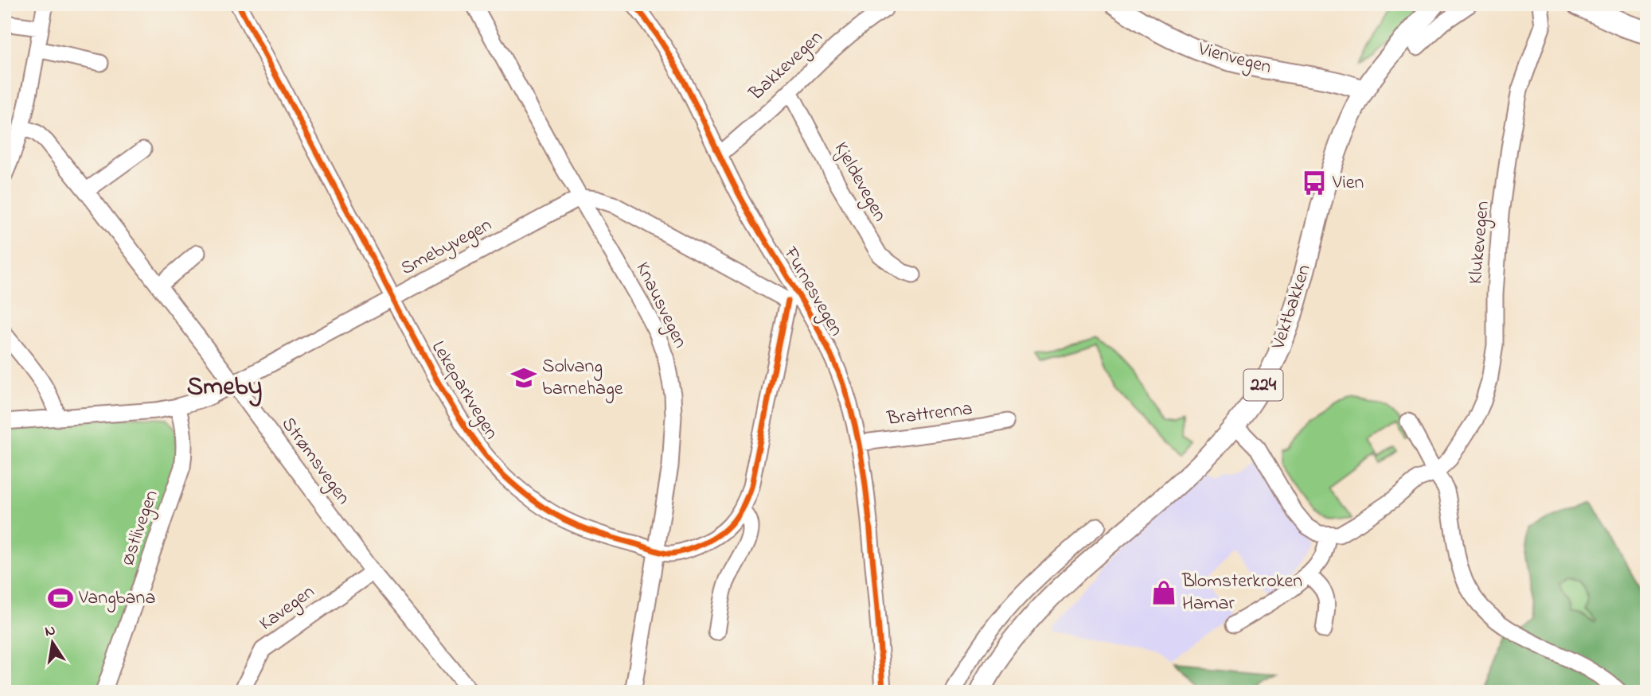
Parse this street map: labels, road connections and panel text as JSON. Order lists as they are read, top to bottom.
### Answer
{
  "streets": {
    "main road": ["Vienvegen", "Vektbakken", "224"],
    "street": [
      "Bakkevegen",
      "Kjeldevegen",
      "Klukevegen",
      "Smebyvegen",
      "Furnesvegen",
      "Knausvegen",
      "Lekeparkvegen",
      "Brattrenna",
      "Strømsvegen",
      "Østlivegen",
      "Kavegen"
    ]
  },
  "crossings": [
    ["Vienvegen", "Vektbakken"],
    ["Bakkevegen", "Kjeldevegen"],
    ["Bakkevegen", "Furnesvegen"],
    ["Smebyvegen", "Knausvegen"],
    ["Smebyvegen", "Lekeparkvegen"],
    ["Smebyvegen", "Strømsvegen"],
    ["Smebyvegen", "Østlivegen"],
    ["Furnesvegen", "Lekeparkvegen"],
    ["Furnesvegen", "Brattrenna"],
    ["Knausvegen", "Lekeparkvegen"],
    ["Strømsvegen", "Kavegen"]
  ],
  "districts": ["Smeby"],
  "places": {
    "bus stop": ["Vien"],
    "school or university": ["Solvang barnehage"],
    "shop": ["Blomsterkroken Hamar"],
    "sports": ["Vangbana"]
  },
  "north": "top"
}
